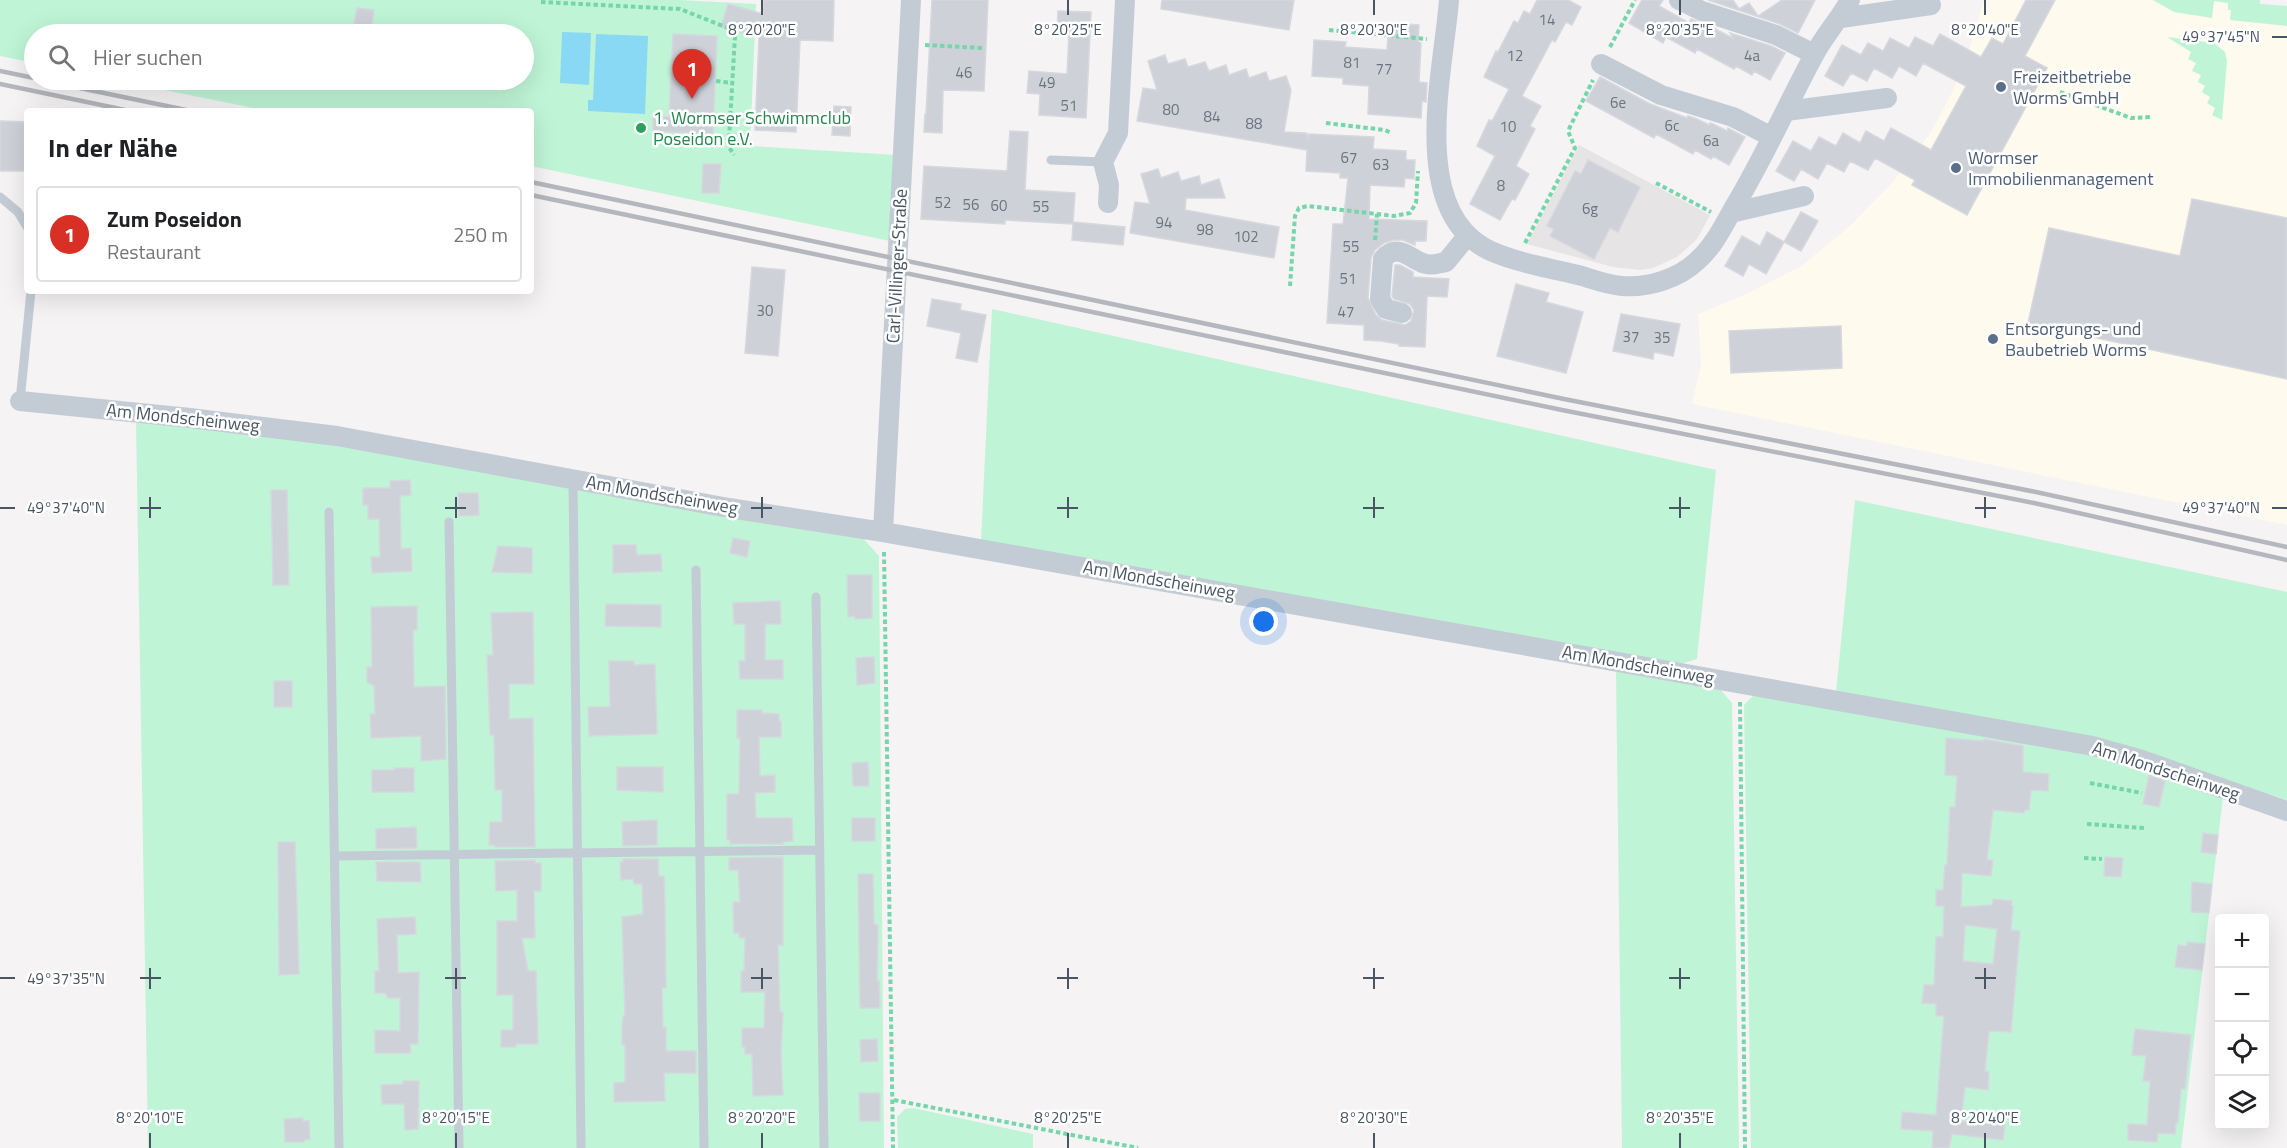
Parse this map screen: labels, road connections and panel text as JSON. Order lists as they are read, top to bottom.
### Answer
{
  "streets": {
    "street": ["Carl-Villinger-Straße", "Am Mondscheinweg"]
  },
  "crossings": [
    ["Carl-Villinger-Straße", "Am Mondscheinweg"]
  ],
  "places": [
    "Freizeitbetriebe Worms GmbH",
    "1. Wormser Schwimmclub Poseidon e.V.",
    "Wormser Immobilienmanagement",
    "Entsorgungs- und Baubetrieb Worms"
  ],
  "house_numbers": [
    "14",
    "12",
    "4a",
    "81",
    "77",
    "46",
    "49",
    "6e",
    "51",
    "80",
    "84",
    "88",
    "6c",
    "10",
    "6a",
    "67",
    "63",
    "8",
    "52",
    "56",
    "60",
    "55",
    "6g",
    "94",
    "98",
    "102",
    "55",
    "51",
    "30",
    "47",
    "37",
    "35"
  ],
  "page": {
    "search": "Hier suchen",
    "pins": "1",
    "heading": "In der Nähe",
    "list": [
      {
        "mark": "1",
        "name": "Zum Poseidon",
        "note": "Restaurant",
        "value": "250 m"
      }
    ],
    "map_buttons": ["+", "−"]
  },
  "coordinates": [
    "8°20'20\"E",
    "8°20'25\"E",
    "8°20'30\"E",
    "8°20'35\"E",
    "8°20'40\"E",
    "49°37'45\"N",
    "49°37'40\"N",
    "49°37'35\"N",
    "8°20'10\"E",
    "8°20'15\"E"
  ]
}
